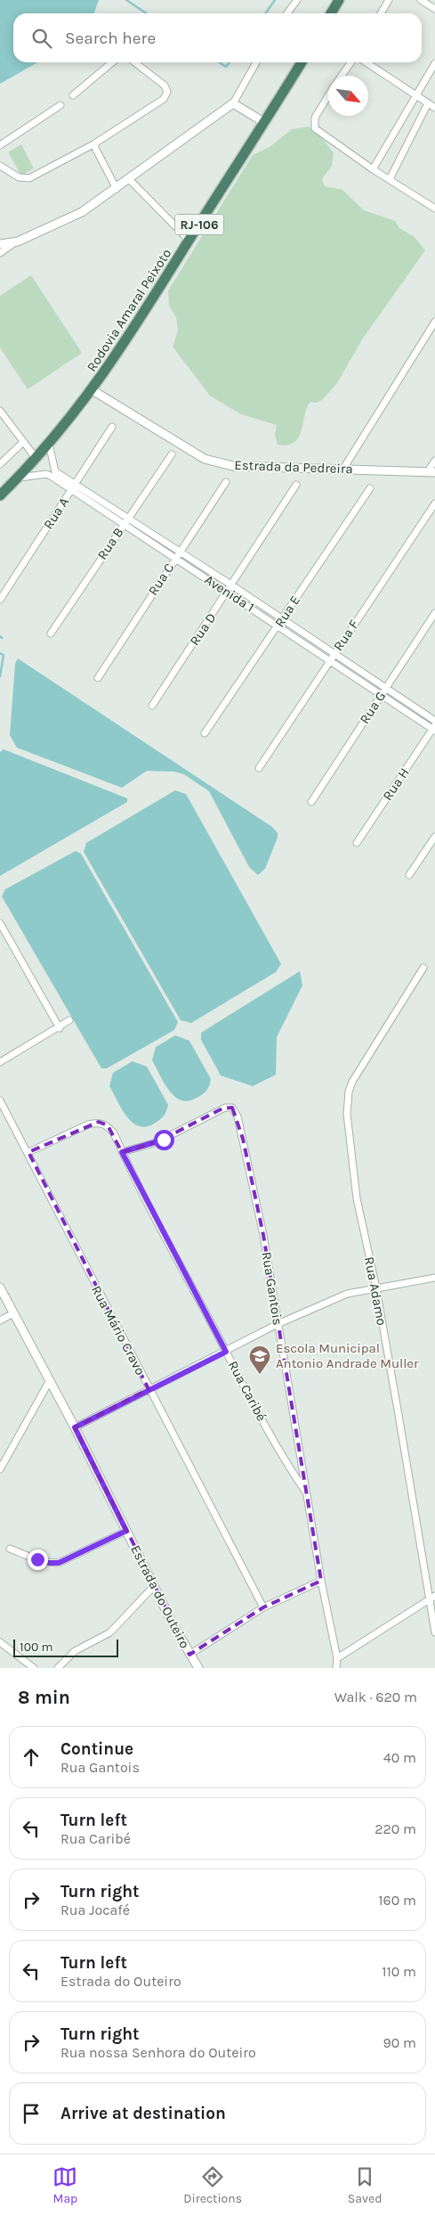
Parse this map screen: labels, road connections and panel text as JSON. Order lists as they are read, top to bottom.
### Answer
{
  "streets": {
    "highway": ["RJ-106", "Rodovia Amaral Peixoto"],
    "street": [
      "Estrada da Pedreira",
      "Rua A",
      "Rua B",
      "Rua C",
      "Avenida 1",
      "Rua E",
      "Rua D",
      "Rua F",
      "Rua G",
      "Rua H",
      "Rua Gantois",
      "Rua Adamo",
      "Rua Mário Cravo",
      "Rua Caribé",
      "Estrada do Outeiro"
    ]
  },
  "crossings": [
    ["Rodovia Amaral Peixoto", "Estrada da Pedreira"],
    ["Rodovia Amaral Peixoto", "Avenida 1"],
    ["Rua A", "Avenida 1"],
    ["Rua B", "Avenida 1"],
    ["Rua C", "Avenida 1"],
    ["Avenida 1", "Rua E"],
    ["Avenida 1", "Rua D"],
    ["Avenida 1", "Rua F"],
    ["Avenida 1", "Rua G"],
    ["Avenida 1", "Rua H"],
    ["Rua Gantois", "Rua Caribé"],
    ["Rua Mário Cravo", "Rua Caribé"]
  ],
  "places": {
    "school or university": ["Escola Municipal Antonio Andrade Muller"]
  },
  "scale_bar": "100 m",
  "north": "bottom right",
  "page": {
    "search": "Search here",
    "scale": "100 m",
    "heading": ["8 min", "Walk · 620 m"],
    "list": [
      ["Continue", "Rua Gantois", "40 m"],
      ["Turn left", "Rua Caribé", "220 m"],
      ["Turn right", "Rua Jocafé", "160 m"],
      ["Turn left", "Estrada do Outeiro", "110 m"],
      ["Turn right", "Rua nossa Senhora do Outeiro", "90 m"],
      "Arrive at destination"
    ],
    "nav": ["Map", "Directions", "Saved"]
  }
}
